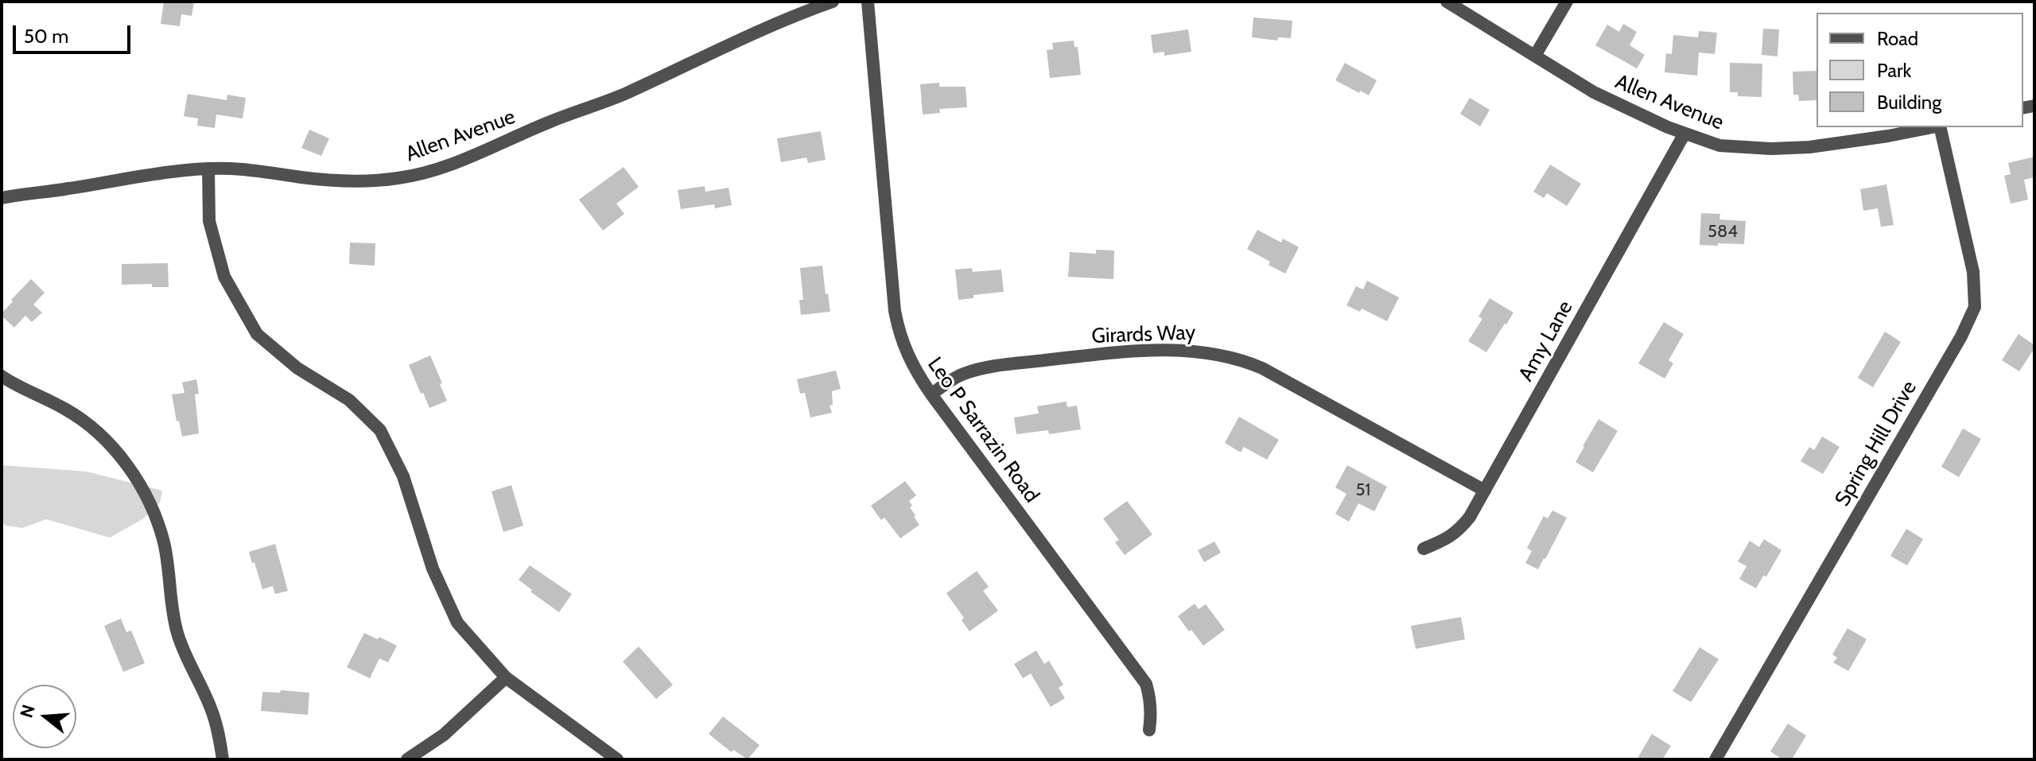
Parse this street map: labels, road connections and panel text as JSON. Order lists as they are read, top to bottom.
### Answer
{
  "streets": {
    "street": [
      "Allen Avenue",
      "Girards Way",
      "Amy Lane",
      "Leo P Sarrazin Road",
      "Spring Hill Drive"
    ]
  },
  "crossings": [
    ["Allen Avenue", "Amy Lane"],
    ["Girards Way", "Amy Lane"],
    ["Girards Way", "Leo P Sarrazin Road"]
  ],
  "house_numbers": ["584", "51"],
  "legend": ["Road", "Park", "Building"],
  "scale_bar": "50 m",
  "north": "left"
}
